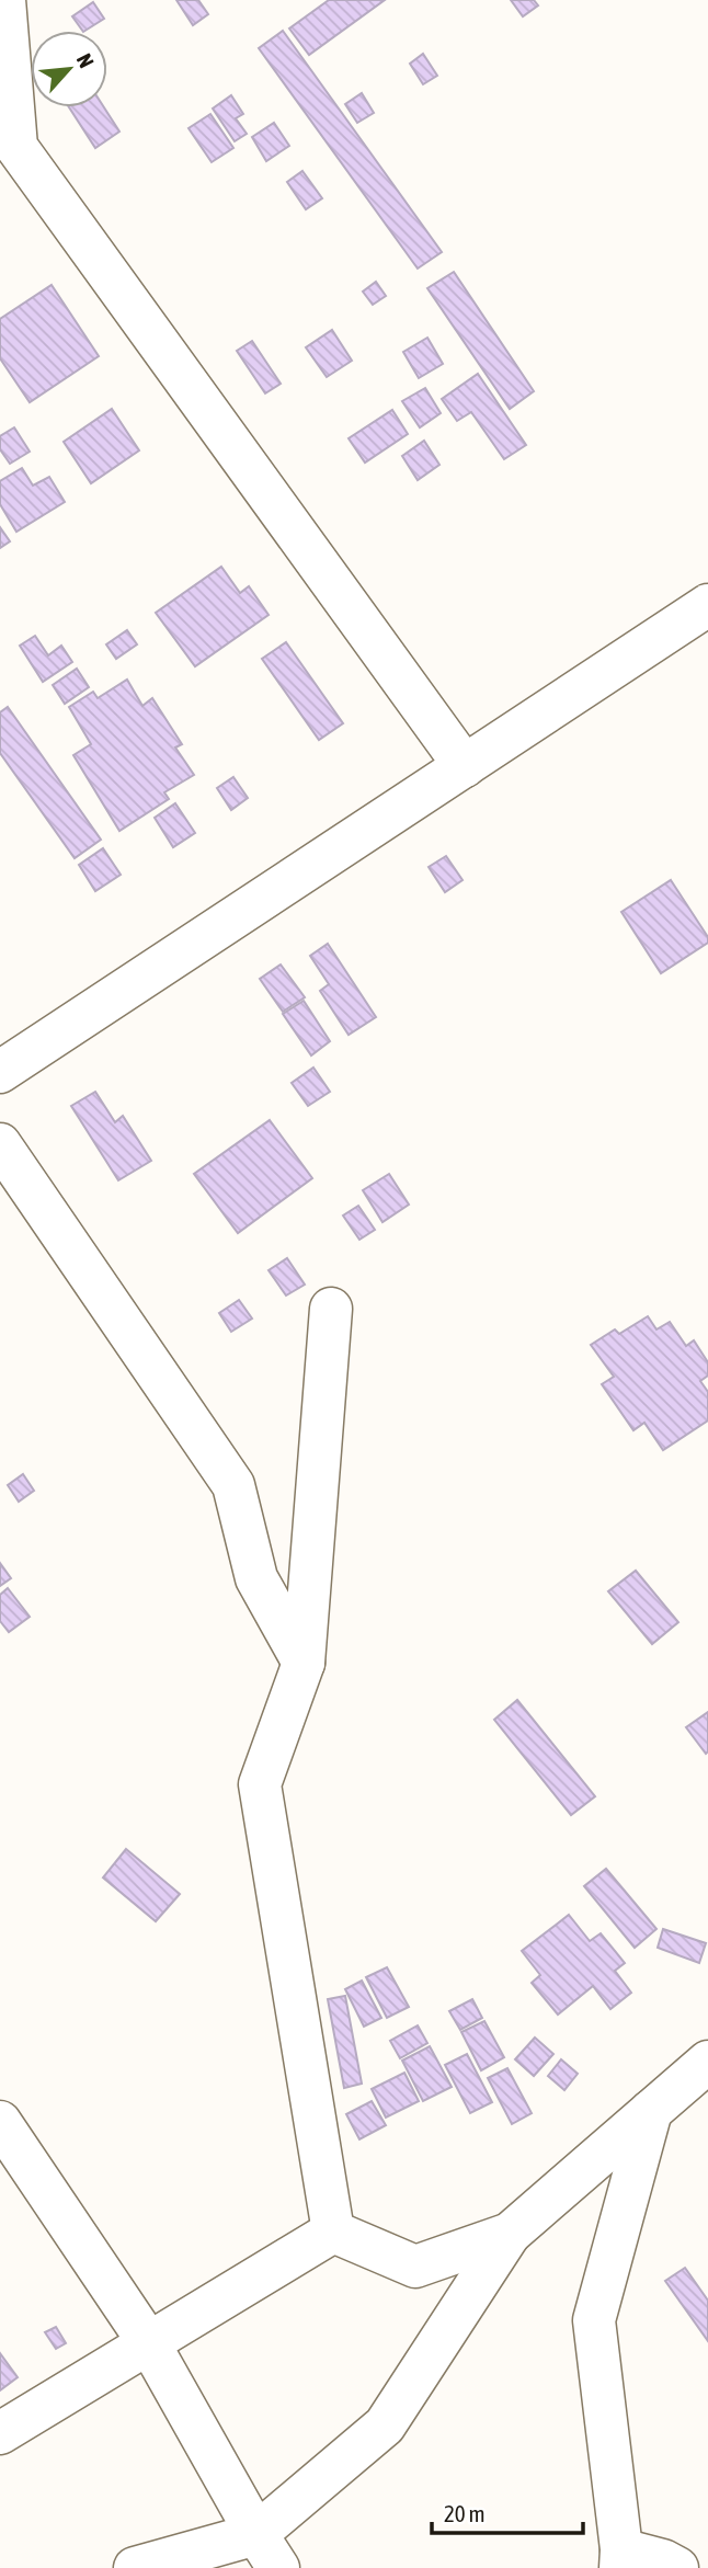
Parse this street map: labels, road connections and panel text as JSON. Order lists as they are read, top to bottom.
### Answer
{
  "scale_bar": "20 m",
  "north": "top right"
}
